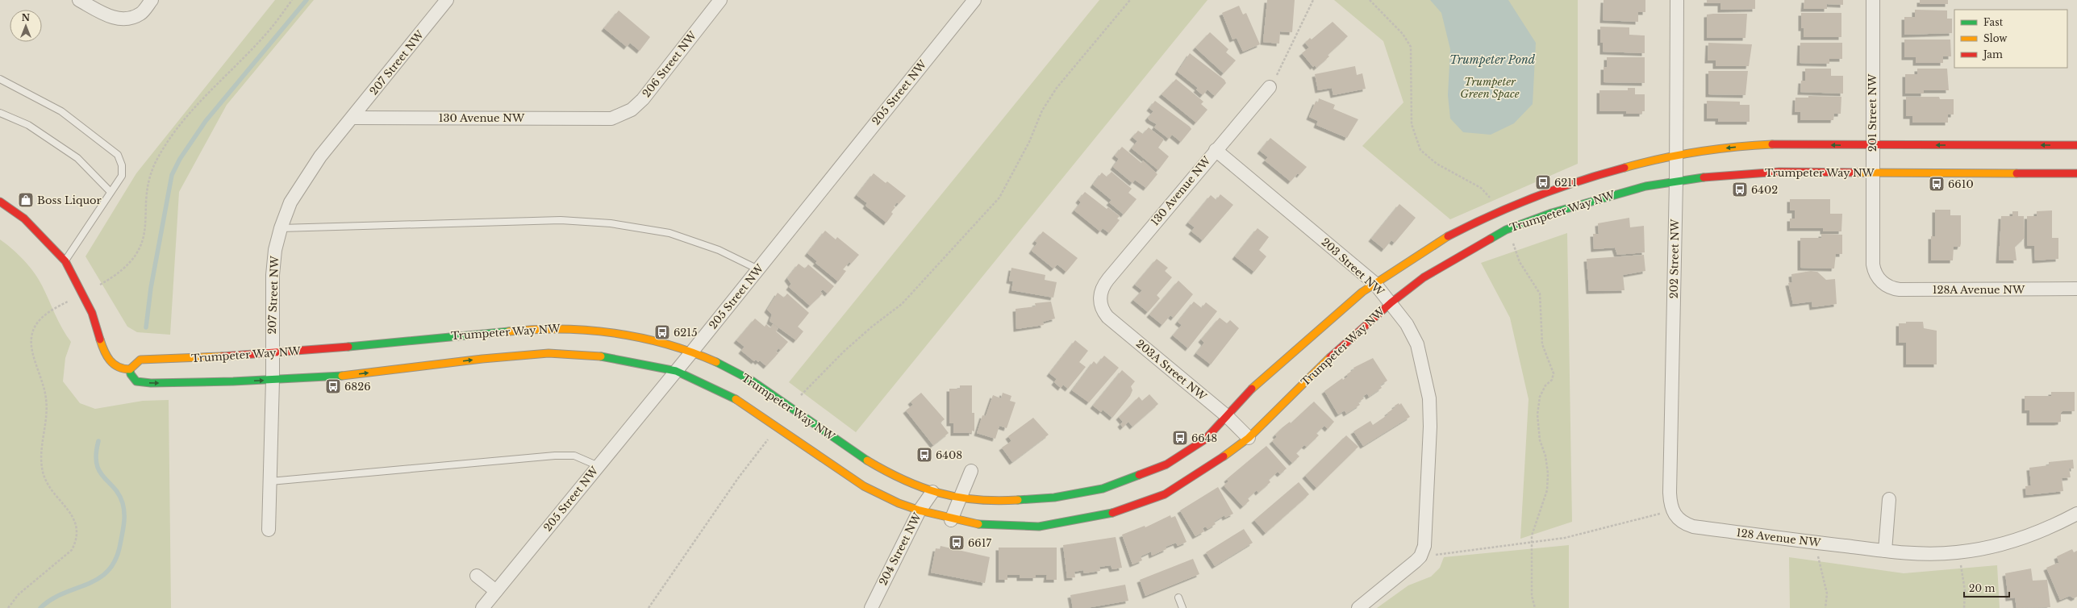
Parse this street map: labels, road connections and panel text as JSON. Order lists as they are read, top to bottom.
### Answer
{
  "streets": {
    "street": [
      "207 Street NW",
      "206 Street NW",
      "205 Street NW",
      "201 Street NW",
      "130 Avenue NW",
      "Trumpeter Way NW",
      "202 Street NW",
      "203 Street NW",
      "128A Avenue NW",
      "203A Street NW",
      "128 Avenue NW",
      "204 Street NW"
    ]
  },
  "crossings": [
    ["207 Street NW", "130 Avenue NW"],
    ["207 Street NW", "Trumpeter Way NW"],
    ["206 Street NW", "130 Avenue NW"],
    ["205 Street NW", "Trumpeter Way NW"],
    ["201 Street NW", "Trumpeter Way NW"],
    ["201 Street NW", "128A Avenue NW"],
    ["130 Avenue NW", "203 Street NW"],
    ["130 Avenue NW", "203A Street NW"],
    ["Trumpeter Way NW", "202 Street NW"],
    ["Trumpeter Way NW", "203 Street NW"],
    ["Trumpeter Way NW", "203A Street NW"],
    ["Trumpeter Way NW", "204 Street NW"],
    ["202 Street NW", "128 Avenue NW"]
  ],
  "water": ["Trumpeter Pond"],
  "parks": ["Trumpeter Green Space"],
  "places": {
    "bus stop": [
      "6211",
      "6610",
      "6402",
      "6215",
      "6826",
      "6648",
      "6408",
      "6617"
    ],
    "shop": ["Boss Liquor"]
  },
  "legend": ["Fast", "Slow", "Jam"],
  "scale_bar": "20 m",
  "north": "top"
}
